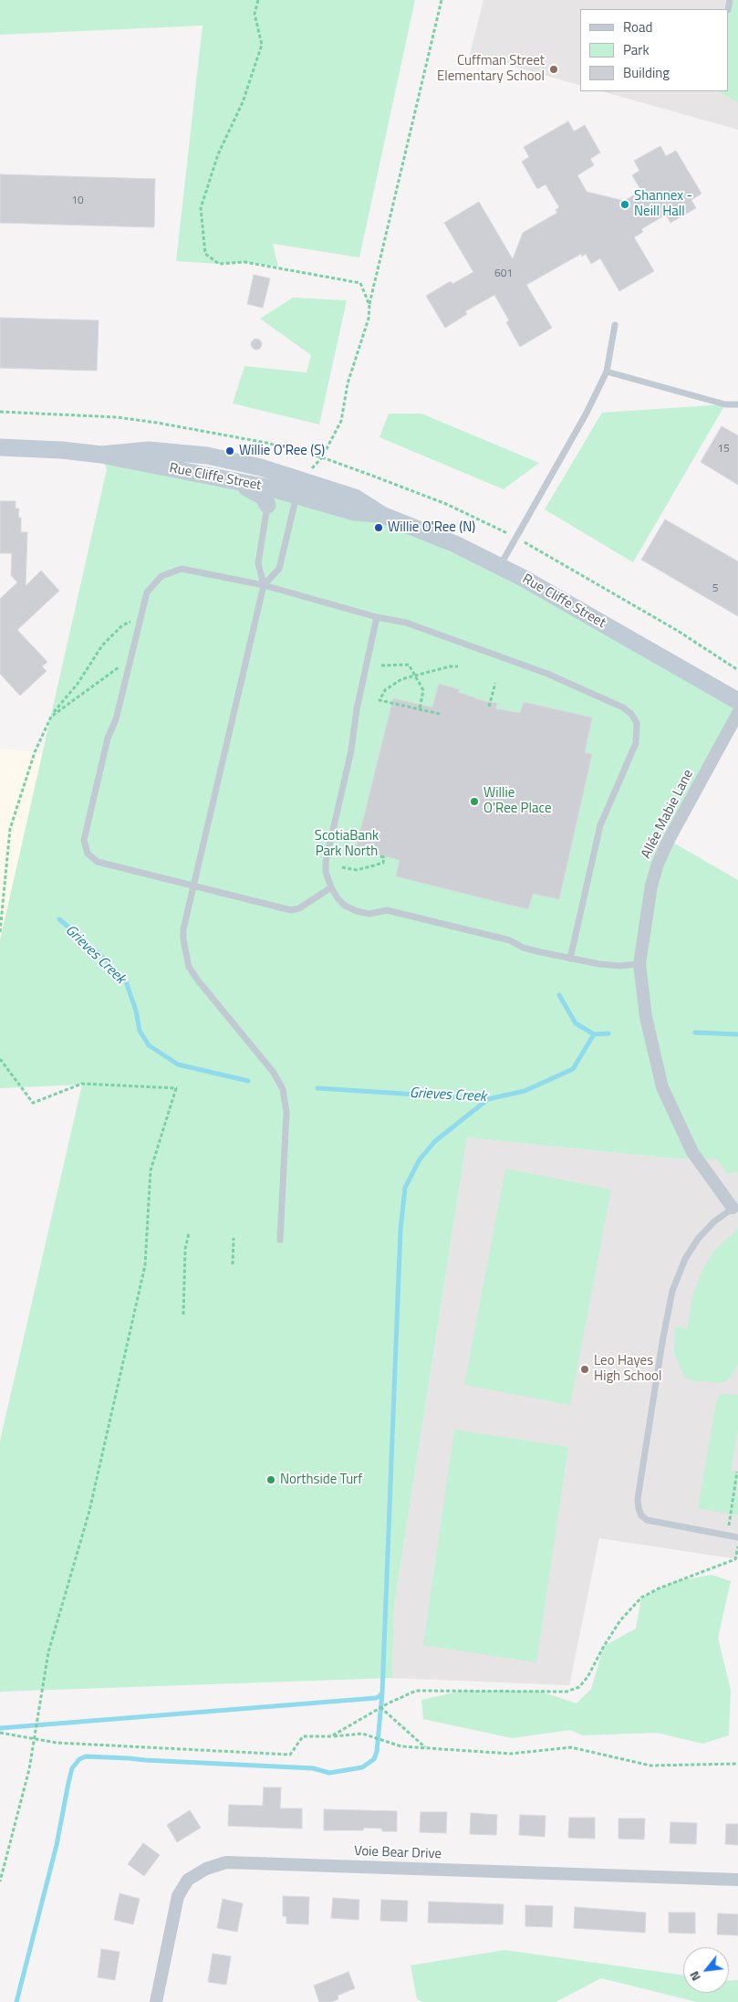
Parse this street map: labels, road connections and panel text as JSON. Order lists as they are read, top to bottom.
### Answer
{
  "streets": {
    "main road": ["Rue Cliffe Street"],
    "street": ["Allée Mabie Lane", "Voie Bear Drive"]
  },
  "water": ["Grieves Creek"],
  "parks": ["ScotiaBank Park North"],
  "places": [
    "Cuffman Street Elementary School",
    "Shannex - Neill Hall",
    "Willie O'Ree (S)",
    "Willie O'Ree (N)",
    "Willie O'Ree Place",
    "Leo Hayes High School",
    "Northside Turf"
  ],
  "house_numbers": [
    "10",
    "601",
    "15",
    "5"
  ],
  "legend": ["Road", "Park", "Building"],
  "north": "bottom left"
}
